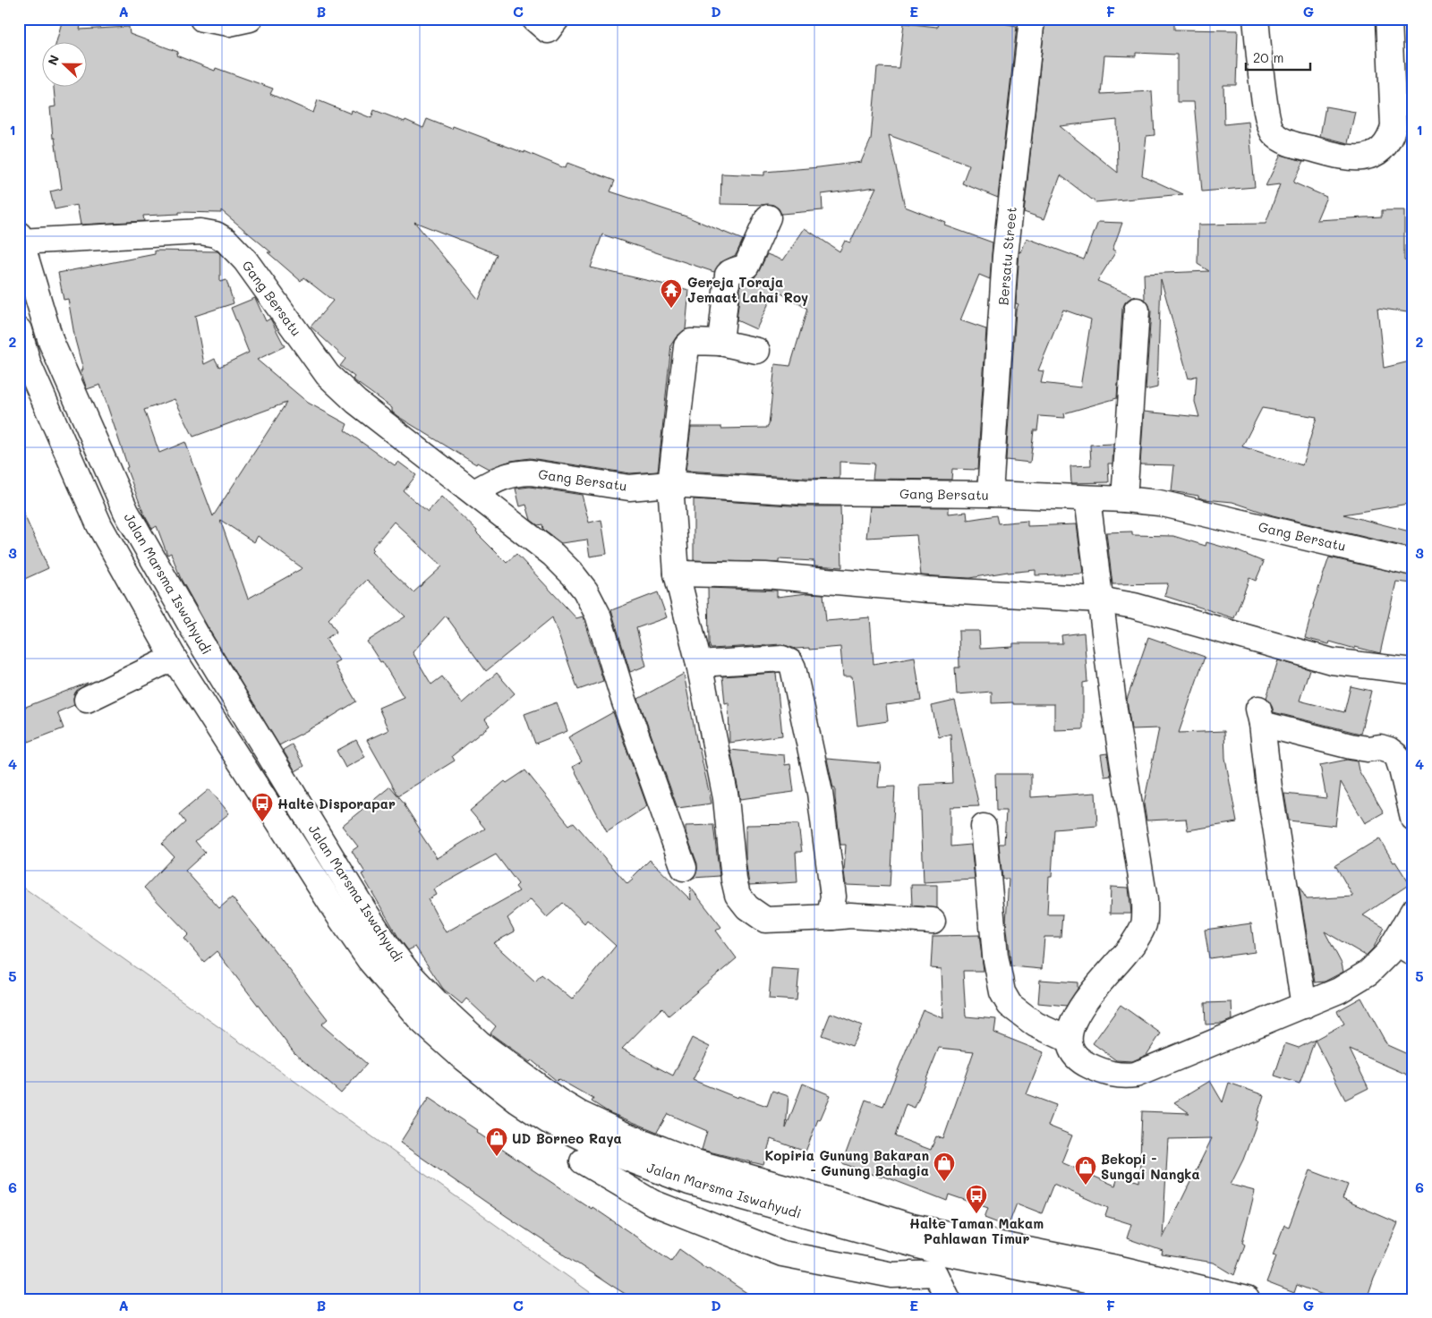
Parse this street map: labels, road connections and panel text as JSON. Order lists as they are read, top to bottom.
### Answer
{
  "streets": {
    "main road": ["Bersatu Street", "Gang Bersatu", "Jalan Marsma Iswahyudi"]
  },
  "crossings": [
    ["Bersatu Street", "Gang Bersatu"],
    ["Gang Bersatu", "Jalan Marsma Iswahyudi"]
  ],
  "places": {
    "temple": ["Gereja Toraja Jemaat Lahai Roy"],
    "bus stop": ["Halte Disporapar", "Halte Taman Makam Pahlawan Timur"],
    "shop": ["UD Borneo Raya", "Kopiria Gunung Bakaran - Gunung Bahagia", "Bekopi - Sungai Nangka"]
  },
  "scale_bar": "20 m",
  "north": "left",
  "grid": {
    "columns": [
      "A",
      "B",
      "C",
      "D",
      "E",
      "F",
      "G"
    ],
    "rows": [
      "1",
      "2",
      "3",
      "4",
      "5",
      "6"
    ]
  }
}
